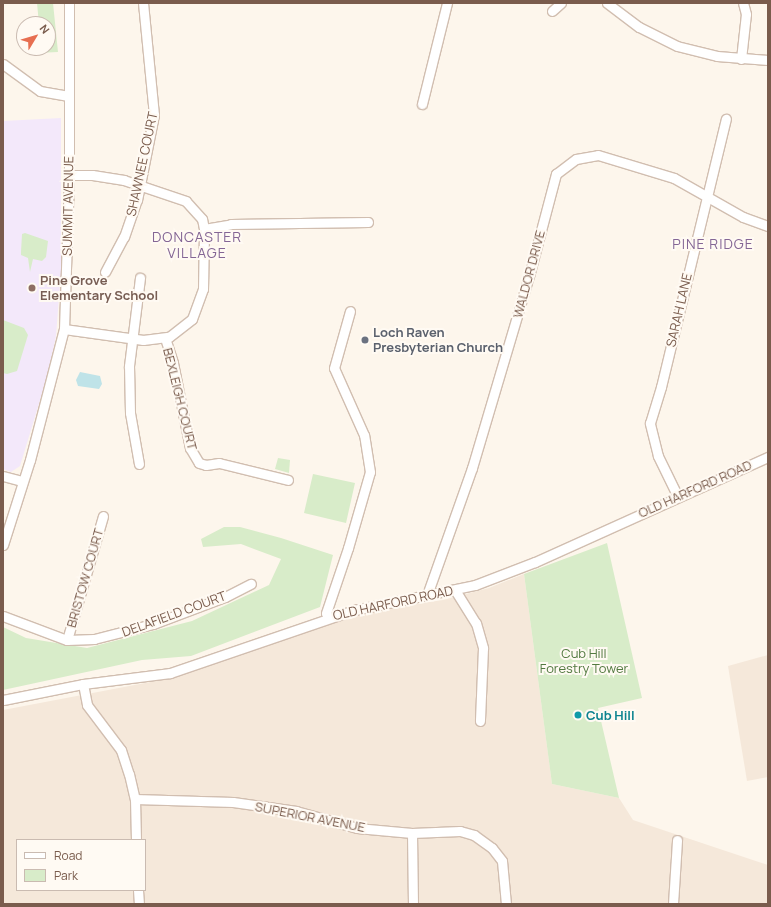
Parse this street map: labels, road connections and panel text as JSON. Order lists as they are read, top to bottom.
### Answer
{
  "streets": {
    "street": [
      "SHAWNEE COURT",
      "SUMMIT AVENUE",
      "WALDOR DRIVE",
      "SARAH LANE",
      "BEXLEIGH COURT",
      "OLD HARFORD ROAD",
      "BRISTOW COURT",
      "DELAFIELD COURT",
      "SUPERIOR AVENUE"
    ]
  },
  "crossings": [
    ["WALDOR DRIVE", "SARAH LANE"],
    ["WALDOR DRIVE", "OLD HARFORD ROAD"],
    ["SARAH LANE", "OLD HARFORD ROAD"],
    ["BRISTOW COURT", "DELAFIELD COURT"]
  ],
  "districts": ["DONCASTER VILLAGE", "PINE RIDGE"],
  "parks": ["Cub Hill Forestry Tower"],
  "places": ["Pine Grove Elementary School", "Loch Raven Presbyterian Church", "Cub Hill"],
  "legend": ["Road", "Park"],
  "north": "top right"
}
